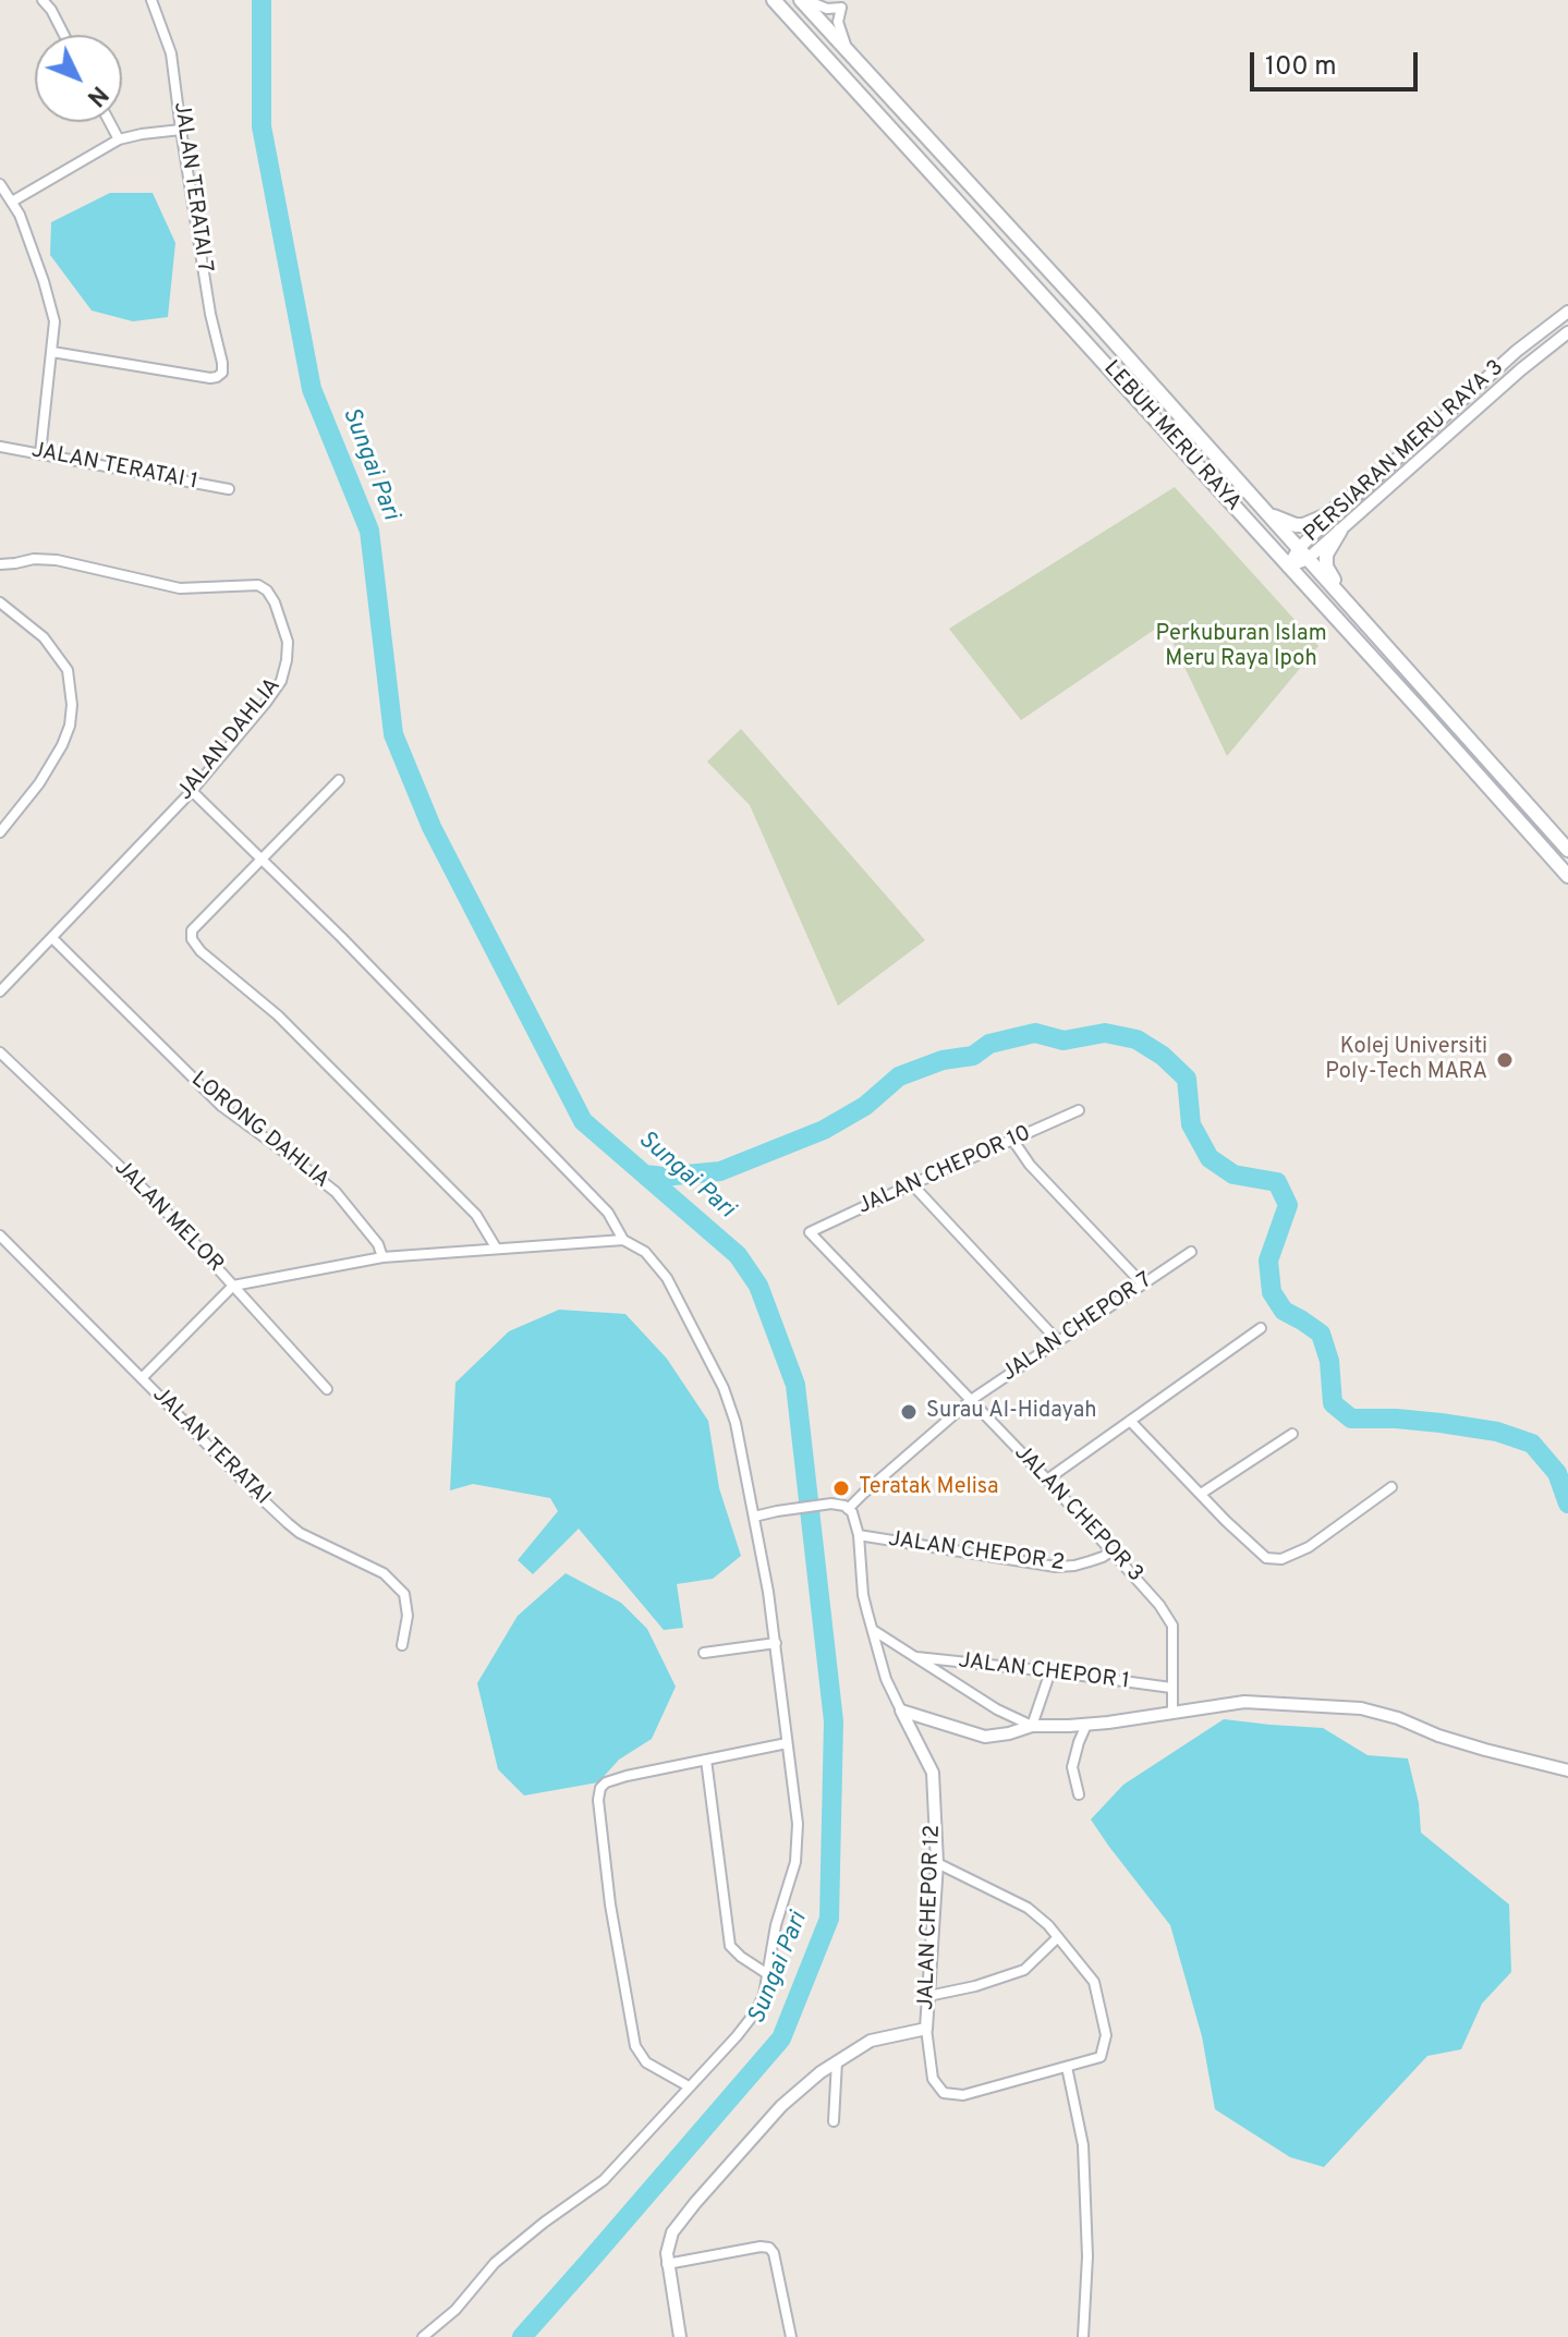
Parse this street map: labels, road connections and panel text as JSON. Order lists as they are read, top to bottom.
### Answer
{
  "streets": {
    "main road": ["LEBUH MERU RAYA"],
    "street": [
      "JALAN TERATAI 7",
      "PERSIARAN MERU RAYA 3",
      "JALAN TERATAI 1",
      "JALAN DAHLIA",
      "LORONG DAHLIA",
      "JALAN CHEPOR 10",
      "JALAN MELOR",
      "JALAN CHEPOR 7",
      "JALAN TERATAI",
      "JALAN CHEPOR 3",
      "JALAN CHEPOR 2",
      "JALAN CHEPOR 1",
      "JALAN CHEPOR 12"
    ]
  },
  "crossings": [
    ["LEBUH MERU RAYA", "PERSIARAN MERU RAYA 3"],
    ["JALAN DAHLIA", "LORONG DAHLIA"],
    ["JALAN CHEPOR 10", "JALAN CHEPOR 3"],
    ["JALAN CHEPOR 7", "JALAN CHEPOR 3"],
    ["JALAN CHEPOR 7", "JALAN CHEPOR 2"],
    ["JALAN CHEPOR 3", "JALAN CHEPOR 2"],
    ["JALAN CHEPOR 3", "JALAN CHEPOR 1"]
  ],
  "water": ["Sungai Pari"],
  "parks": ["Perkuburan Islam Meru Raya Ipoh"],
  "places": ["Kolej Universiti Poly-Tech MARA", "Surau Al-Hidayah", "Teratak Melisa"],
  "scale_bar": "100 m",
  "north": "bottom right"
}
